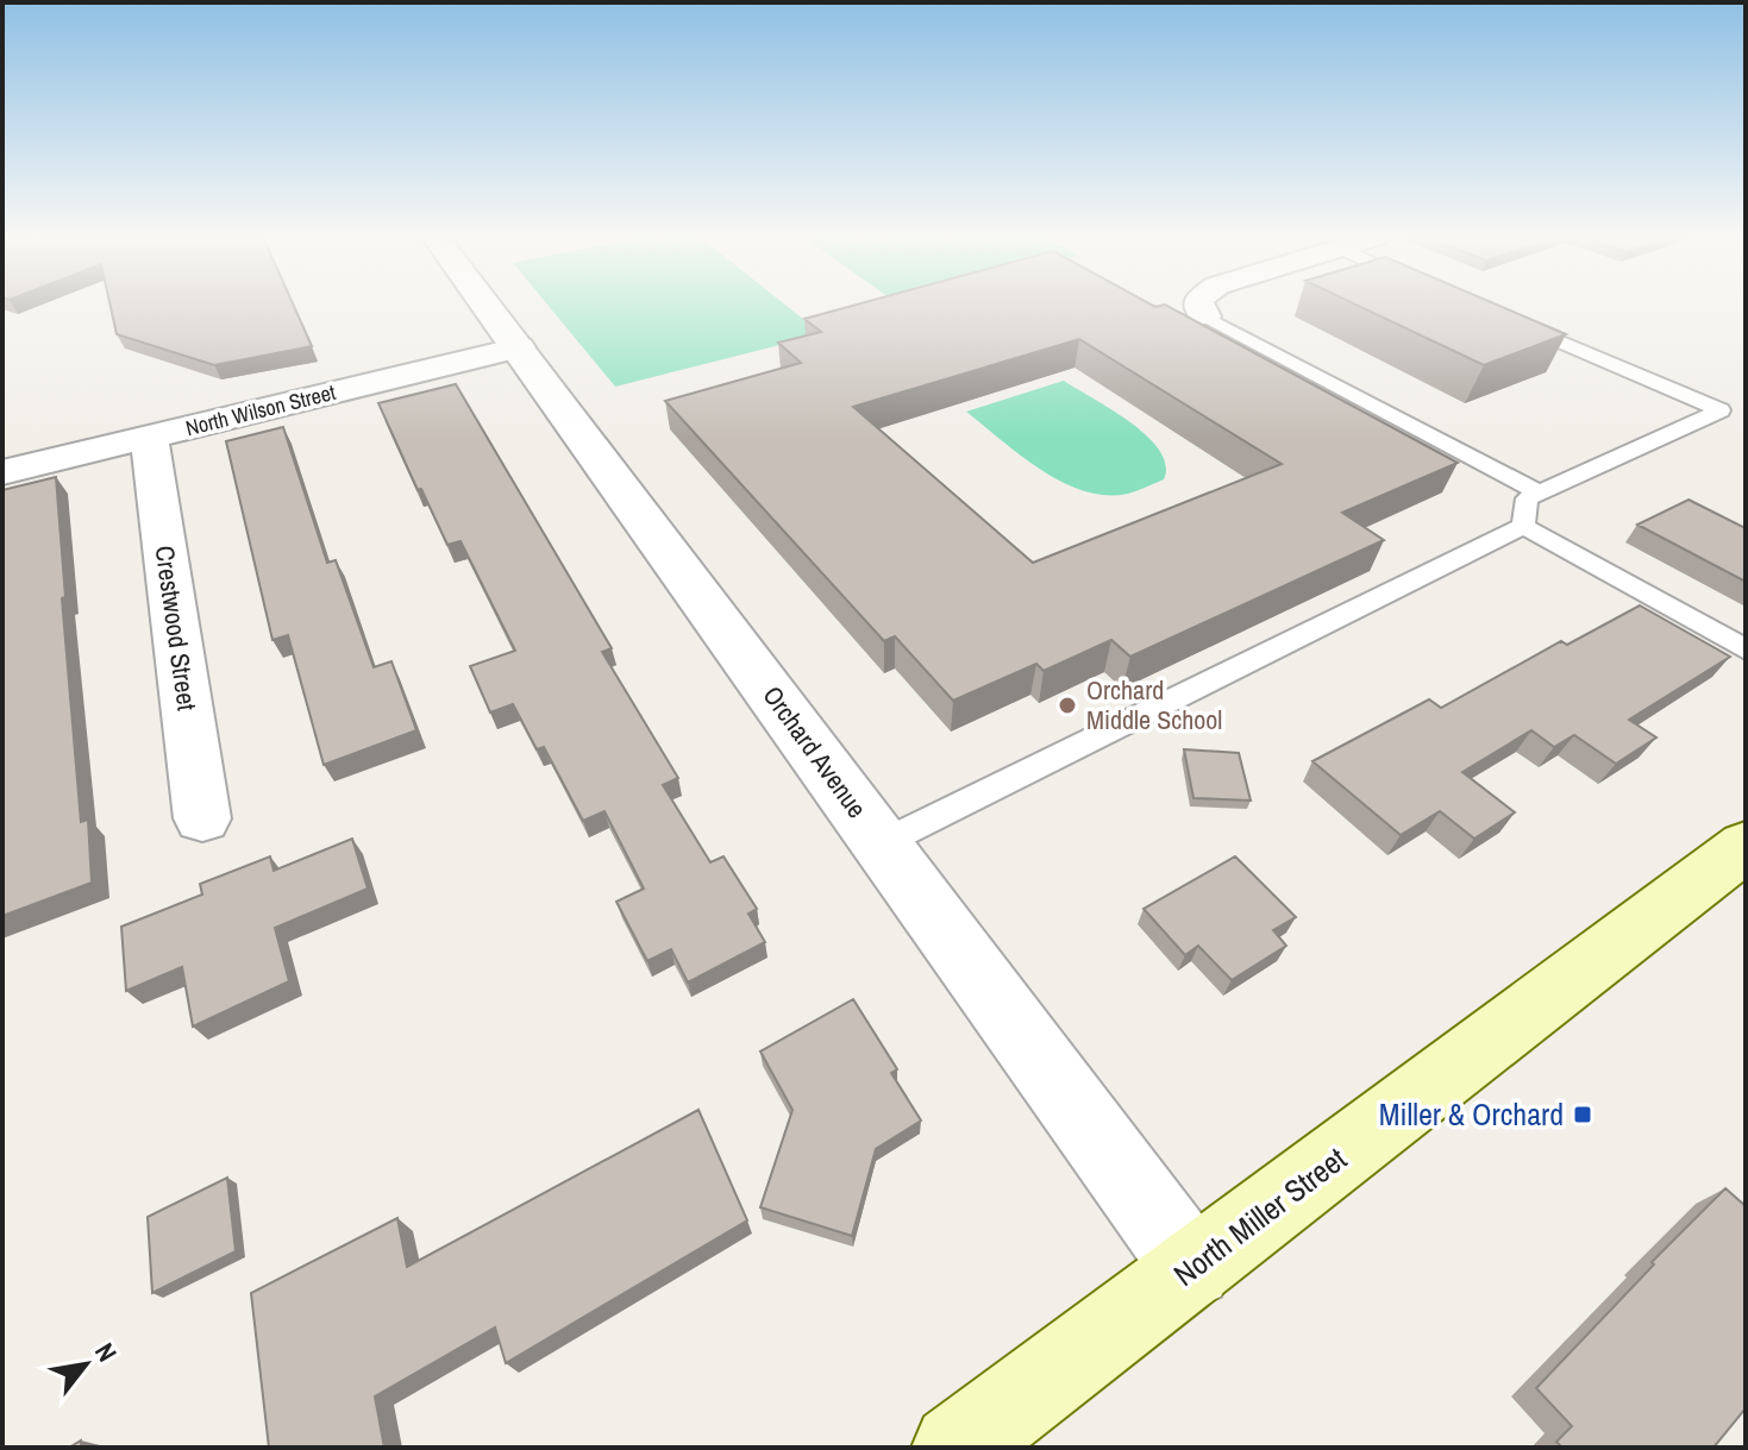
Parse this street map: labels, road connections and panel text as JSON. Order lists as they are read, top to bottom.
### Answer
{
  "streets": {
    "main road": ["North Miller Street"],
    "street": ["North Wilson Street", "Crestwood Street", "Orchard Avenue"]
  },
  "crossings": [
    ["North Wilson Street", "Crestwood Street"],
    ["North Wilson Street", "Orchard Avenue"],
    ["Orchard Avenue", "North Miller Street"]
  ],
  "places": {
    "other": ["Orchard Middle School"],
    "transit": ["Miller & Orchard"]
  },
  "north": "top right"
}
